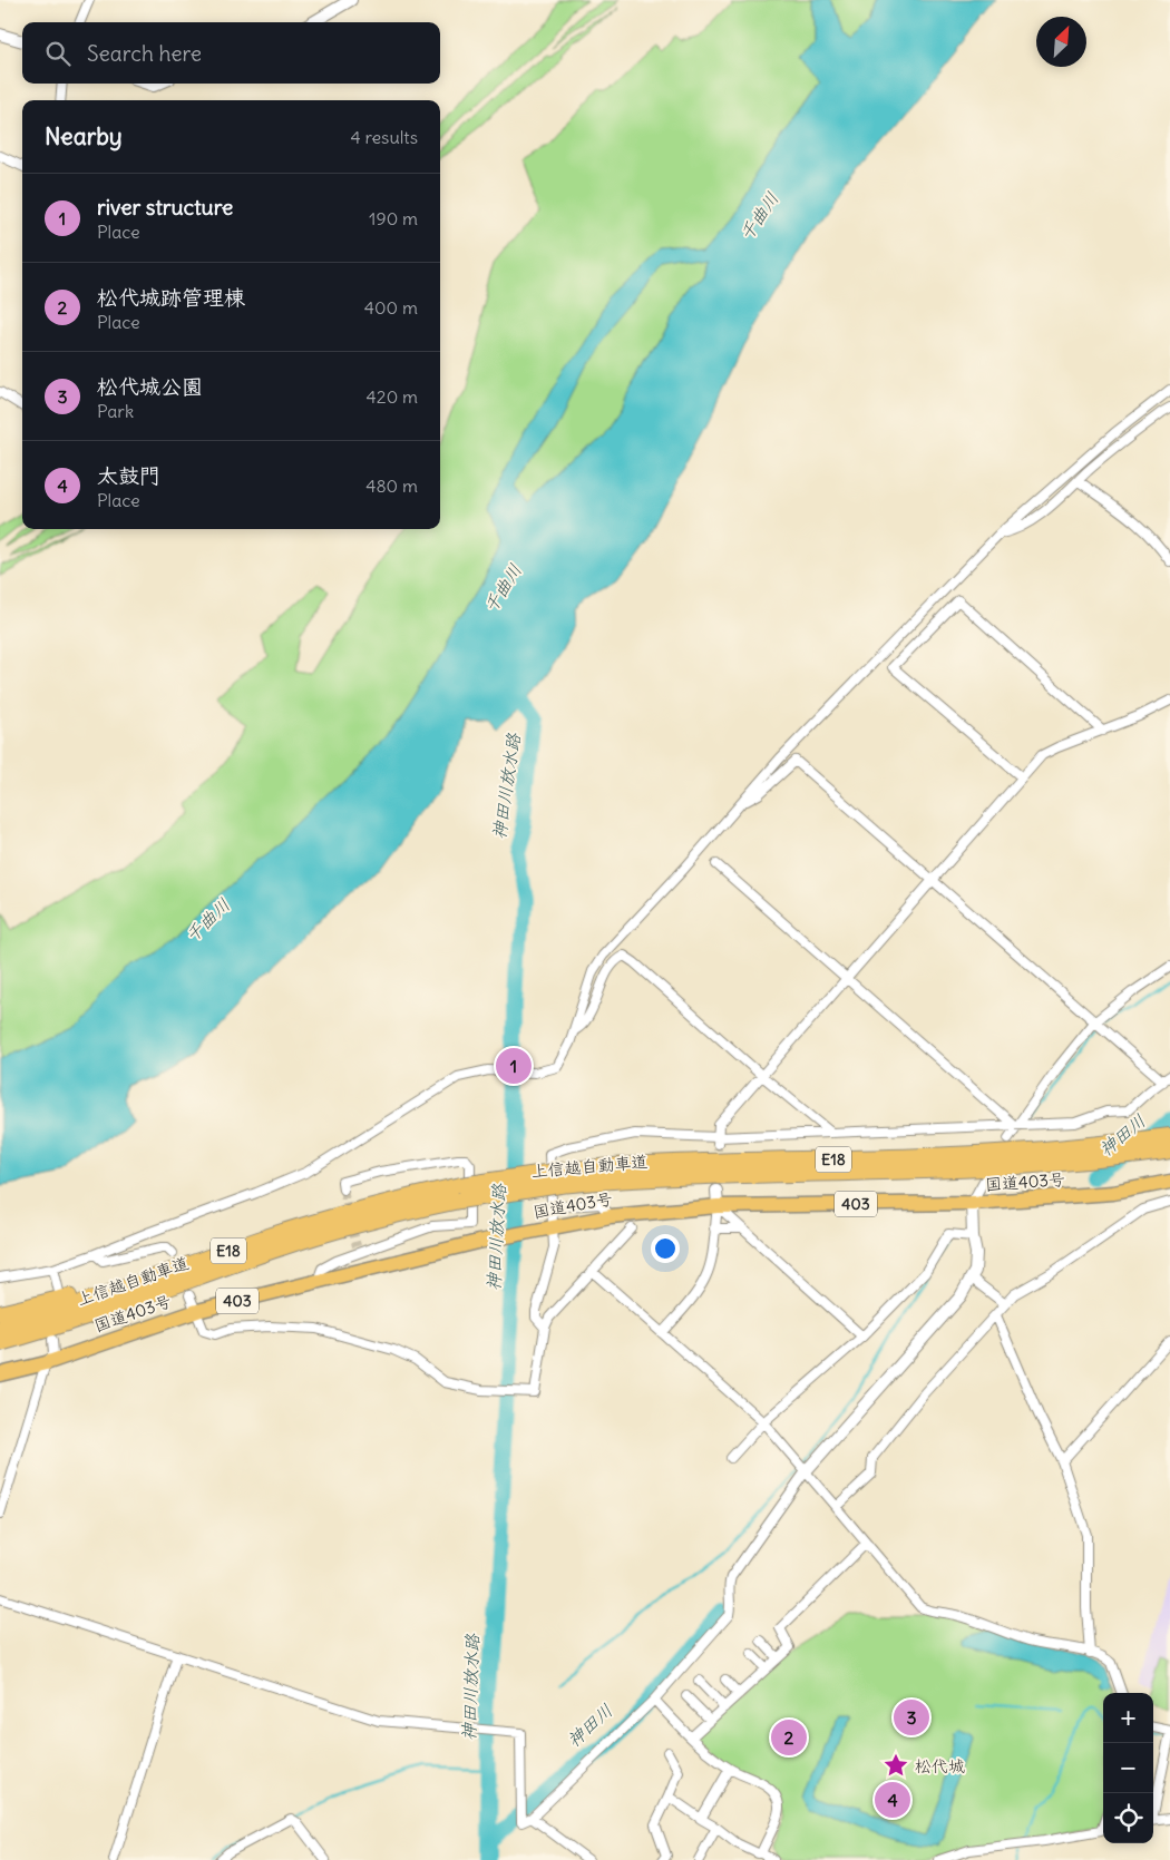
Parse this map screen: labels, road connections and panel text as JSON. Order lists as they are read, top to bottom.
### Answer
{
  "streets": {
    "highway": [
      "E18",
      "上信越自動車道",
      "国道403号",
      "403"
    ]
  },
  "water": ["千曲川", "神田川放水路", "神田川"],
  "places": {
    "place": ["松代城"]
  },
  "north": "top right",
  "page": {
    "search": "Search here",
    "heading": ["Nearby", "4 results"],
    "list": [
      {
        "mark": "1",
        "name": "river structure",
        "note": "Place",
        "value": "190 m"
      },
      {
        "mark": "2",
        "name": "松代城跡管理棟",
        "note": "Place",
        "value": "400 m"
      },
      {
        "mark": "3",
        "name": "松代城公園",
        "note": "Park",
        "value": "420 m"
      },
      {
        "mark": "4",
        "name": "太鼓門",
        "note": "Place",
        "value": "480 m"
      }
    ],
    "pins": [
      "1",
      "3",
      "2",
      "4"
    ],
    "map_buttons": ["+", "−"]
  }
}
